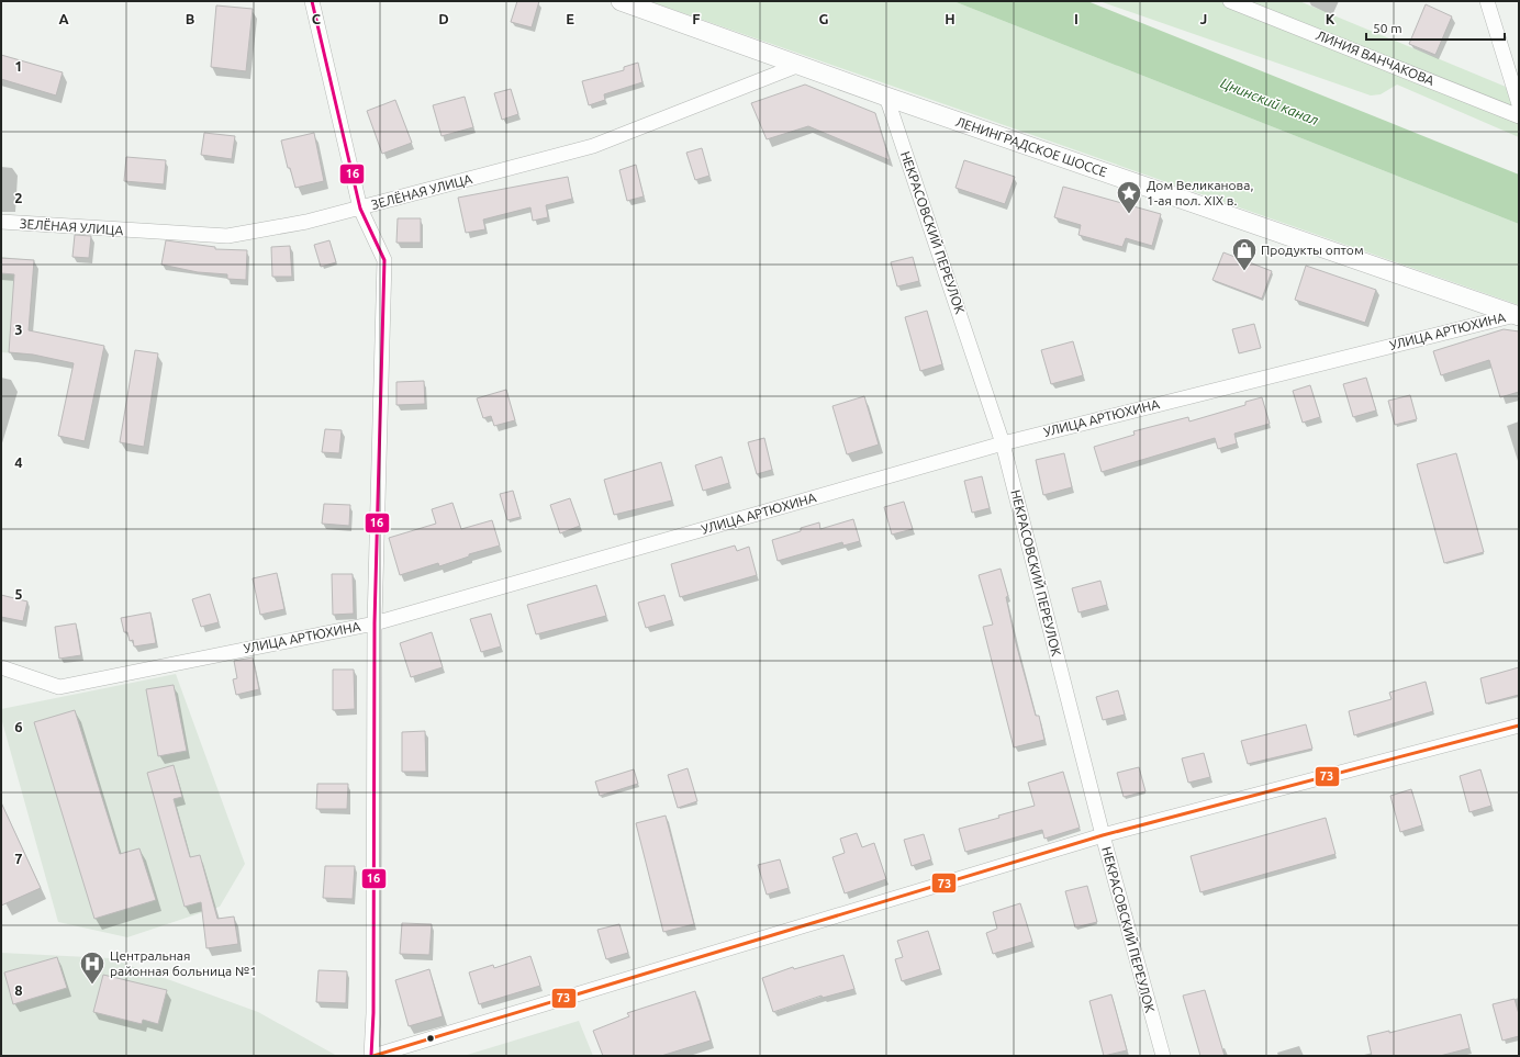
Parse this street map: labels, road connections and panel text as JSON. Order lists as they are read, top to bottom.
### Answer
{
  "streets": {
    "street": [
      "ЛИНИЯ ВАНЧАКОВА",
      "ЛЕНИНГРАДСКОЕ ШОССЕ",
      "ЗЕЛЁНАЯ УЛИЦА",
      "НЕКРАСОВСКИЙ ПЕРЕУЛОК",
      "УЛИЦА АРТЮХИНА"
    ]
  },
  "crossings": [
    ["ЛЕНИНГРАДСКОЕ ШОССЕ", "ЗЕЛЁНАЯ УЛИЦА"],
    ["ЛЕНИНГРАДСКОЕ ШОССЕ", "НЕКРАСОВСКИЙ ПЕРЕУЛОК"],
    ["ЛЕНИНГРАДСКОЕ ШОССЕ", "УЛИЦА АРТЮХИНА"],
    ["НЕКРАСОВСКИЙ ПЕРЕУЛОК", "УЛИЦА АРТЮХИНА"]
  ],
  "water": ["Цнинский канал"],
  "places": {
    "place": ["Дом Великанова, 1-ая пол. XIX в."],
    "shop": ["Продукты оптом"],
    "hospital": ["Центральная районная больница №1"]
  },
  "lines": ["transit line 16", "transit line 73"],
  "scale_bar": "50 m",
  "grid": {
    "columns": [
      "A",
      "B",
      "C",
      "D",
      "E",
      "F",
      "G",
      "H",
      "I",
      "J",
      "K"
    ],
    "rows": [
      "1",
      "2",
      "3",
      "4",
      "5",
      "6",
      "7",
      "8"
    ]
  }
}
